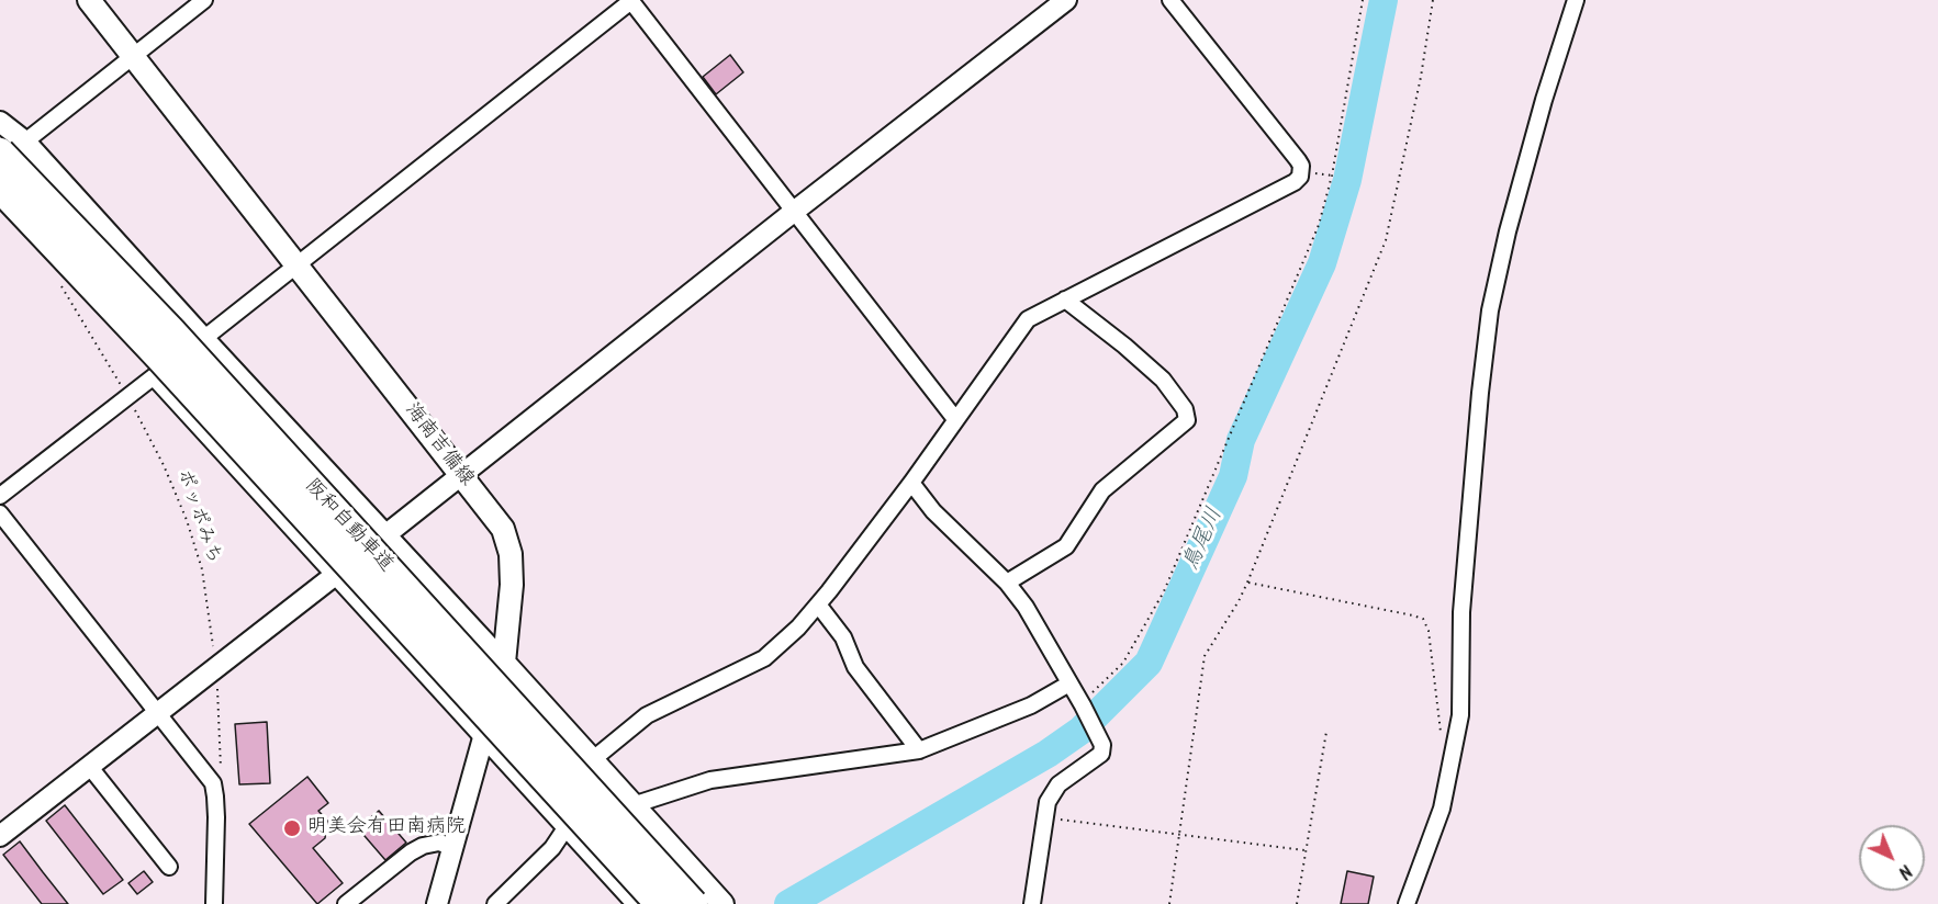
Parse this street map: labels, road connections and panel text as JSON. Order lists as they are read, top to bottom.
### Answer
{
  "streets": {
    "highway": ["阪和自動車道"],
    "main road": ["海南吉備線"],
    "path": ["ポッポみち"]
  },
  "water": ["鳥尾川"],
  "places": ["明美会有田南病院"],
  "north": "bottom right"
}
